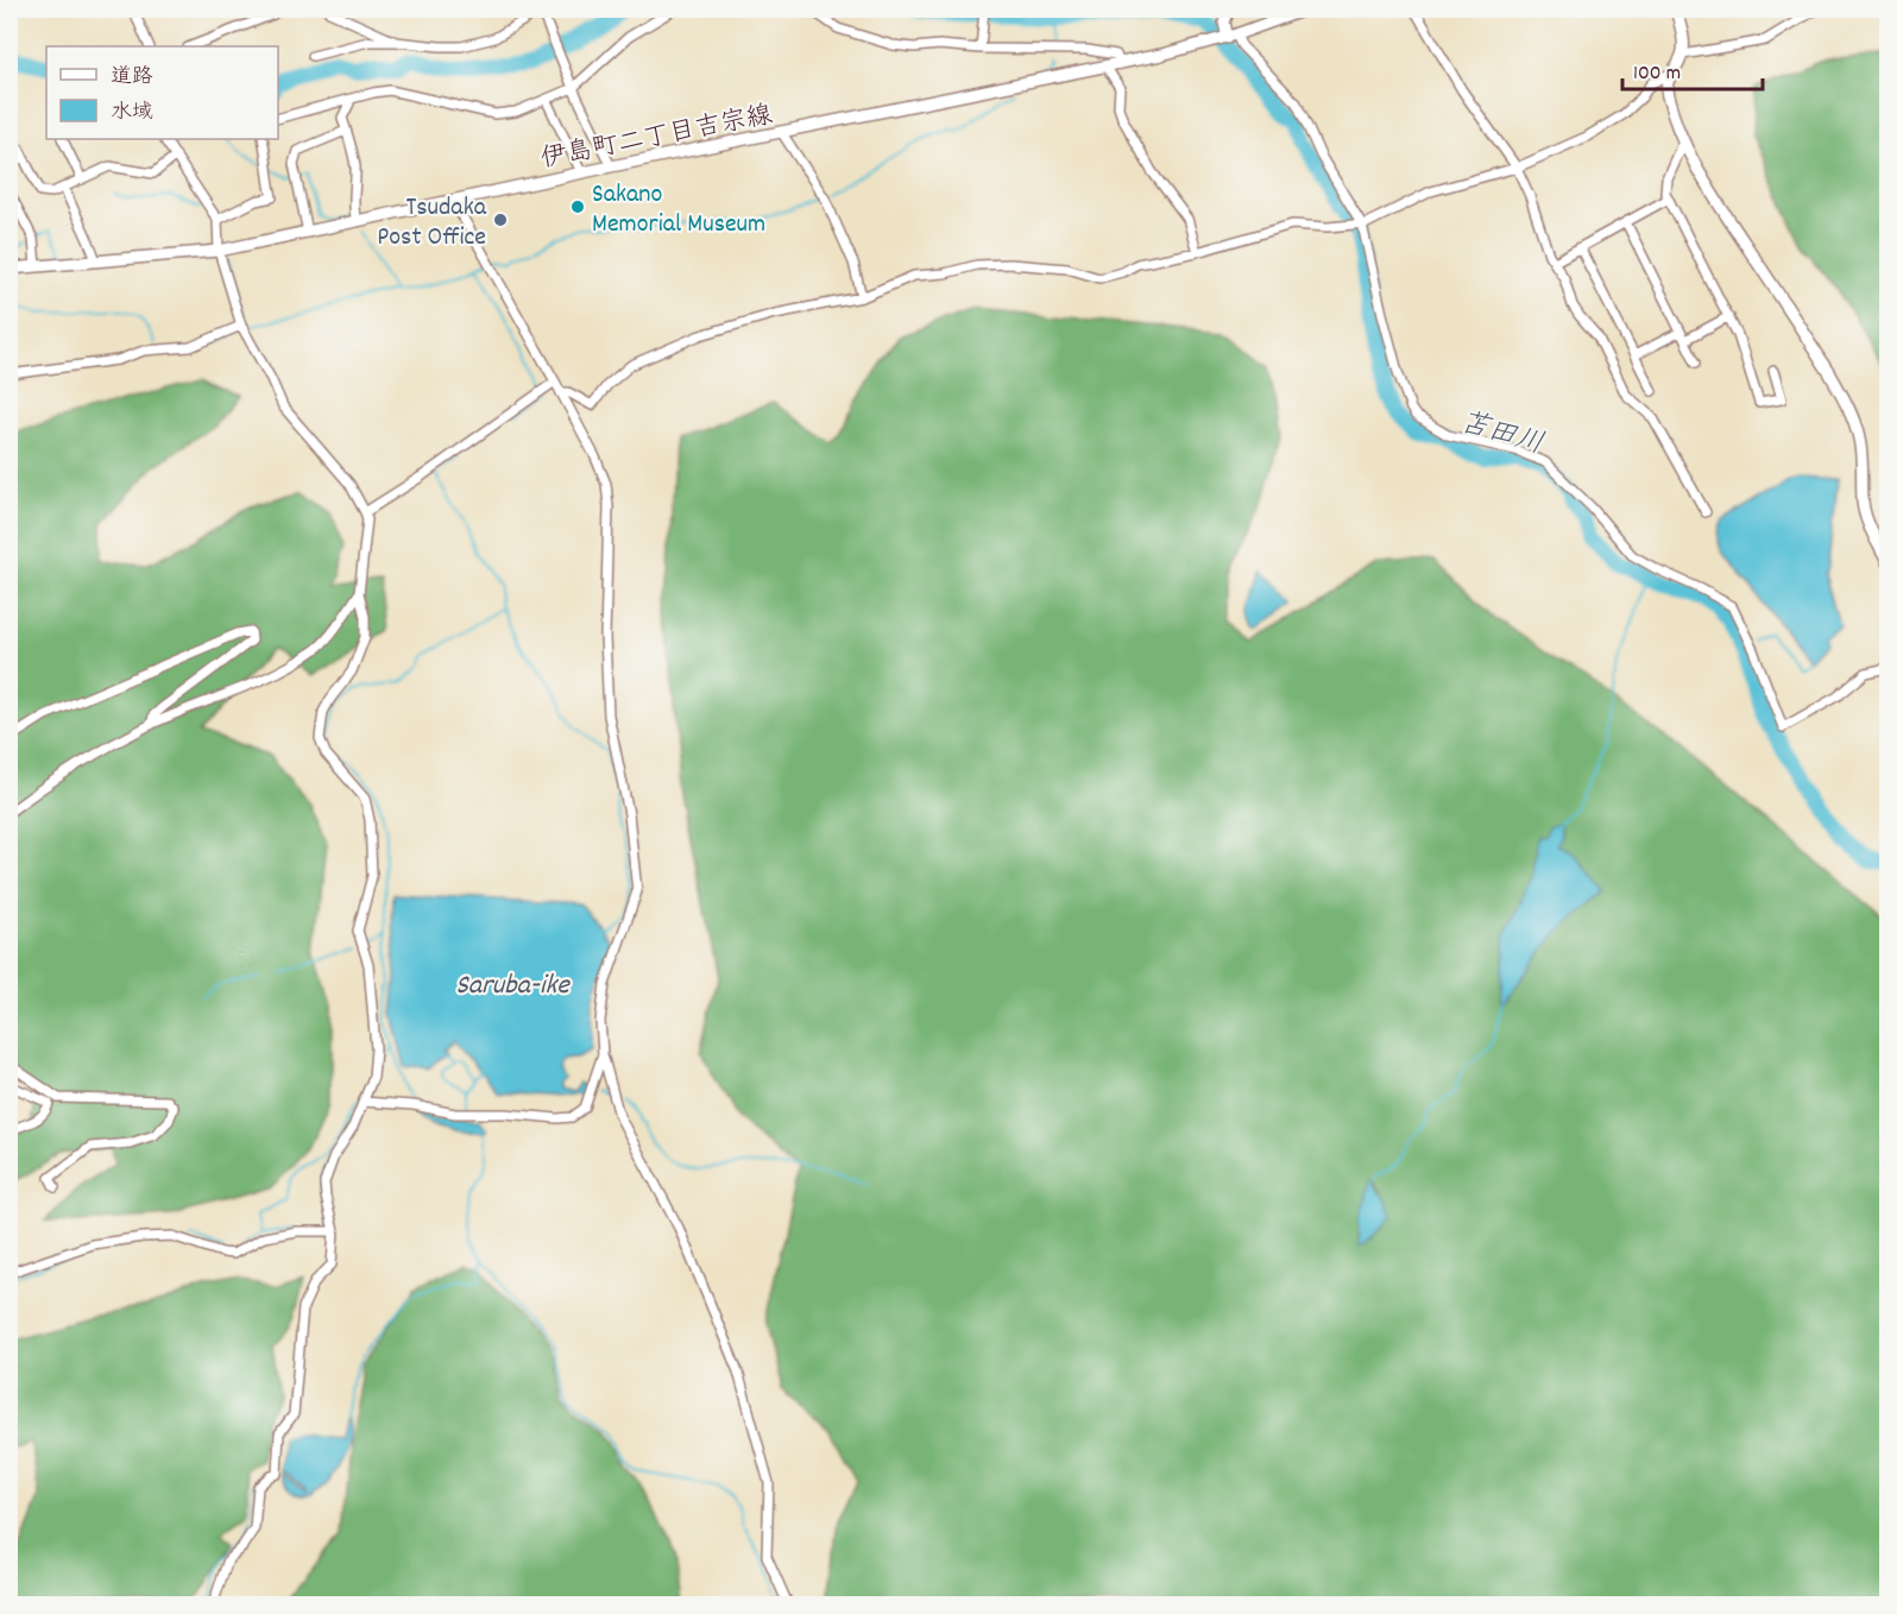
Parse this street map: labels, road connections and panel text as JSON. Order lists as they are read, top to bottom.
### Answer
{
  "streets": {
    "street": ["伊島町二丁目吉宗線"]
  },
  "water": ["苫田川", "Saruba-ike"],
  "places": ["Sakano Memorial Museum", "Tsudaka Post Office"],
  "legend": ["道路", "水域"],
  "scale_bar": "100 m"
}
